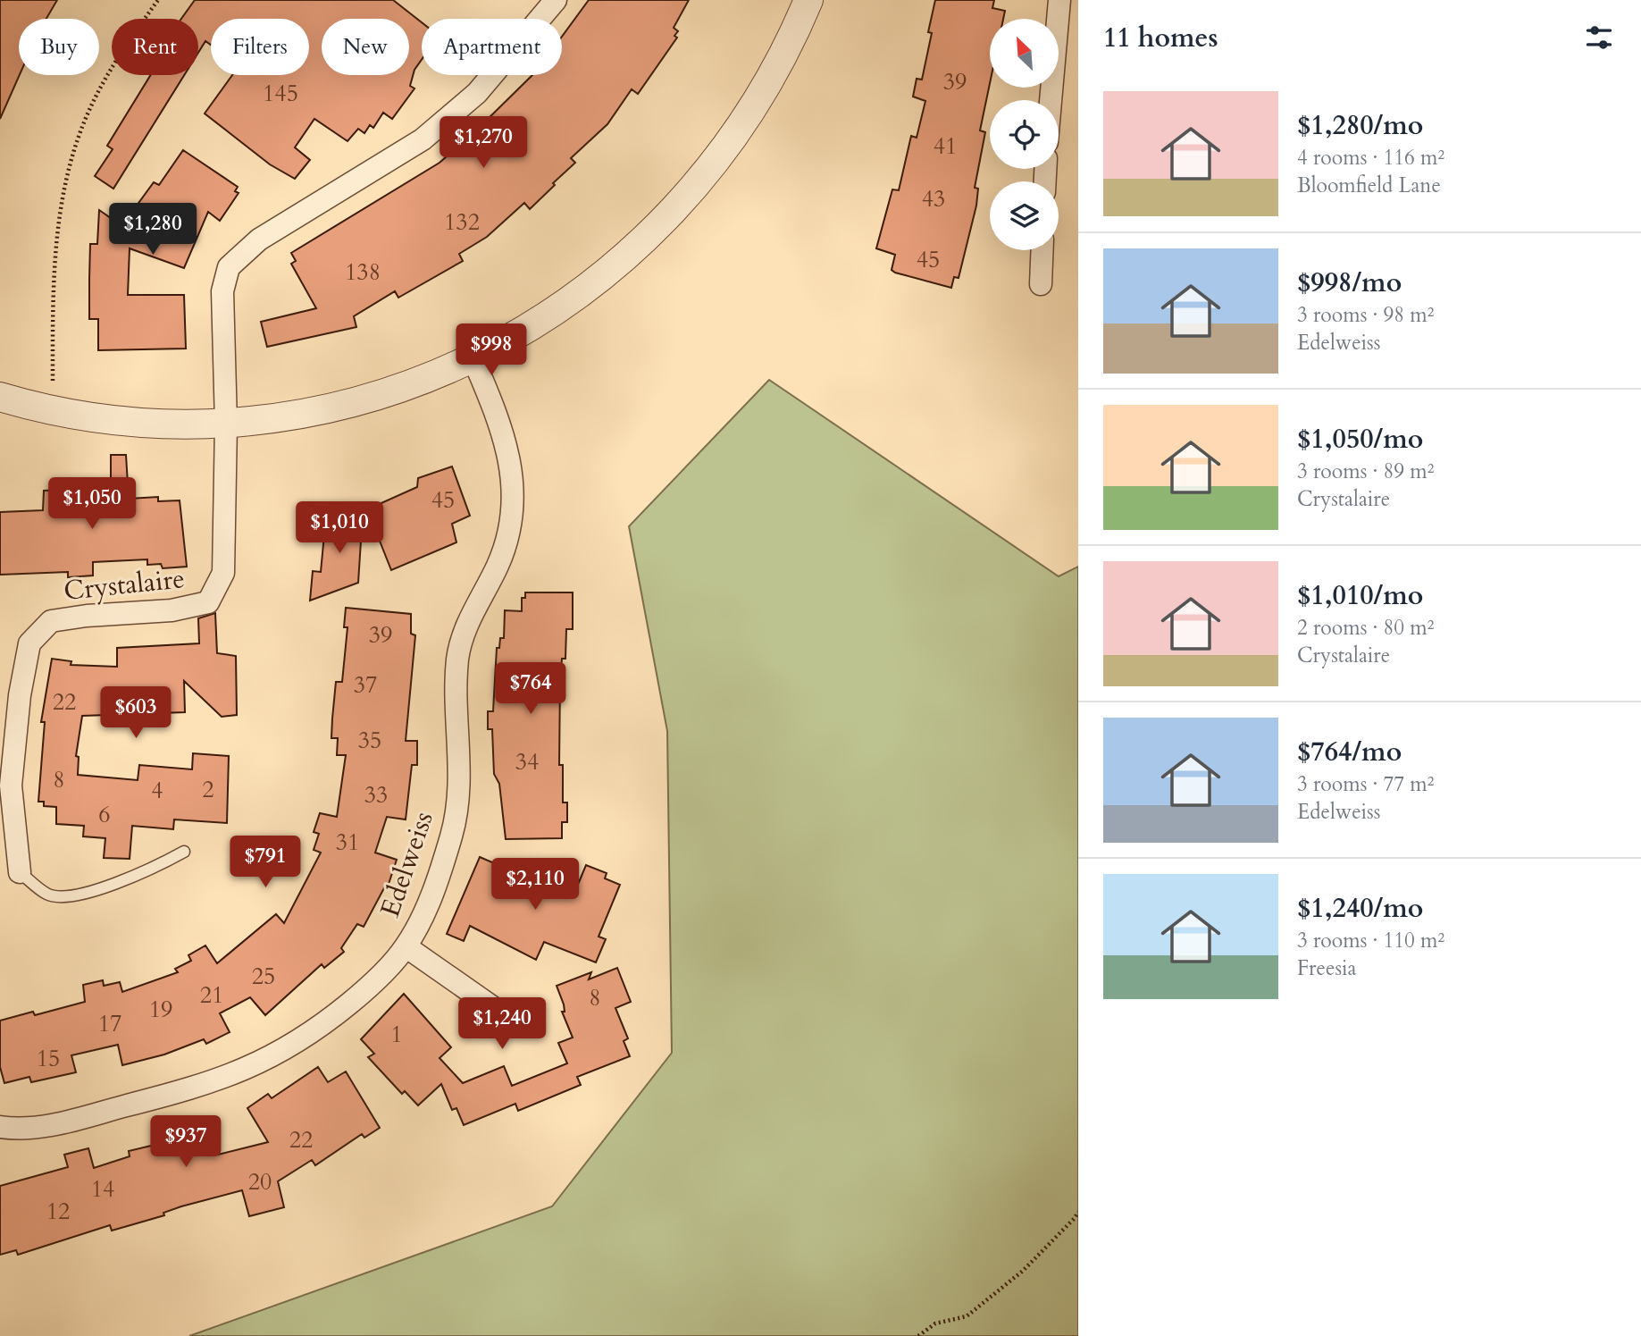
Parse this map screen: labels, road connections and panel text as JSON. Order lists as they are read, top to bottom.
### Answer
{
  "streets": {
    "street": ["Crystalaire", "Edelweiss"]
  },
  "house_numbers": [
    "39",
    "145",
    "41",
    "43",
    "132",
    "45",
    "138",
    "45",
    "39",
    "37",
    "22",
    "35",
    "34",
    "8",
    "2",
    "4",
    "33",
    "6",
    "31",
    "25",
    "21",
    "8",
    "19",
    "17",
    "1",
    "15",
    "22",
    "20",
    "14",
    "12"
  ],
  "north": "top left",
  "page": {
    "heading": "11 homes",
    "chip": [
      "Buy",
      "Rent",
      "Filters",
      "New",
      "Apartment"
    ],
    "list": [
      {
        "name": "$1,280/mo",
        "note": "4 rooms · 116 m² · Bloomfield Lane"
      },
      {
        "name": "$998/mo",
        "note": "3 rooms · 98 m² · Edelweiss"
      },
      {
        "name": "$1,050/mo",
        "note": "3 rooms · 89 m² · Crystalaire"
      },
      {
        "name": "$1,010/mo",
        "note": "2 rooms · 80 m² · Crystalaire"
      },
      {
        "name": "$764/mo",
        "note": "3 rooms · 77 m² · Edelweiss"
      },
      {
        "name": "$1,240/mo",
        "note": "3 rooms · 110 m² · Freesia"
      }
    ],
    "price": [
      "$1,270",
      "$1,280",
      "$998",
      "$1,050",
      "$1,010",
      "$764",
      "$603",
      "$791",
      "$2,110",
      "$1,240",
      "$937"
    ]
  }
}
